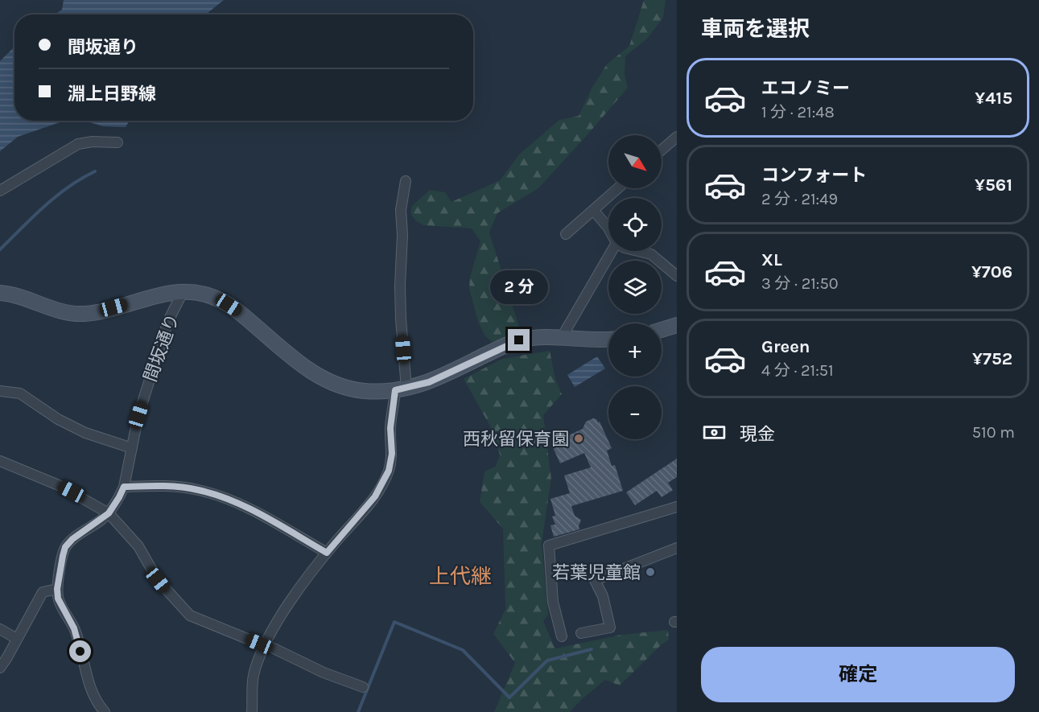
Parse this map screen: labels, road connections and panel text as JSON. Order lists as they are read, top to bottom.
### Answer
{
  "streets": {
    "street": ["間坂通り"]
  },
  "districts": ["上代継"],
  "places": ["西秋留保育園", "若葉児童館"],
  "north": "bottom right",
  "page": {
    "heading": "車両を選択",
    "banner": ["間坂通り", "淵上日野線"],
    "list": [
      {
        "name": "エコノミー",
        "note": "1 分 · 21:48",
        "value": "¥415"
      },
      {
        "name": "コンフォート",
        "note": "2 分 · 21:49",
        "value": "¥561"
      },
      {
        "name": "XL",
        "note": "3 分 · 21:50",
        "value": "¥706"
      },
      {
        "name": "Green",
        "note": "4 分 · 21:51",
        "value": "¥752"
      }
    ],
    "map_buttons": ["+", "−"],
    "bubble": "2 分",
    "pay": ["現金", "510 m"],
    "buttons": "確定"
  }
}
